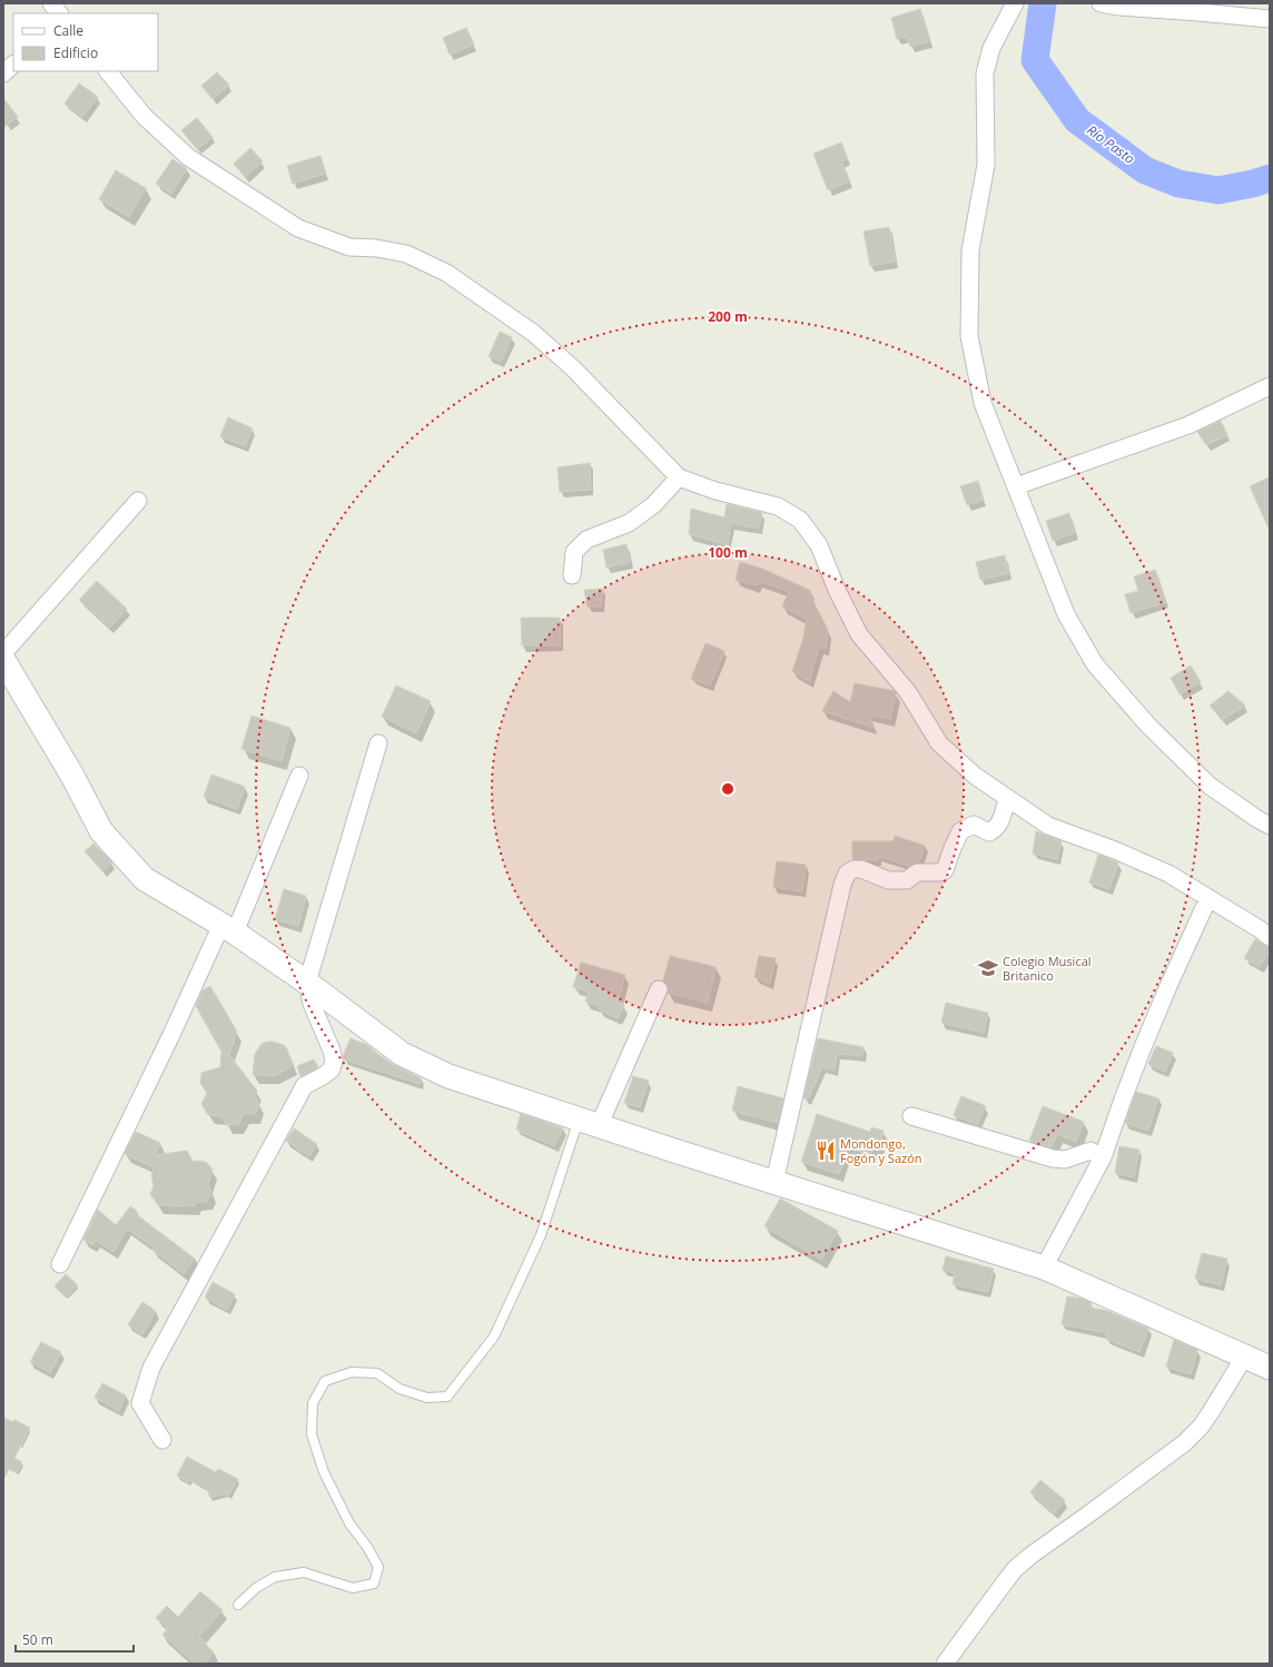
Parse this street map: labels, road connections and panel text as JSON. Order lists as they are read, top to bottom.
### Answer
{
  "water": ["Río Pasto"],
  "places": {
    "school or university": ["Colegio Musical Britanico"],
    "restaurant": ["Mondongo, Fogón y Sazón"]
  },
  "legend": ["Calle", "Edificio"],
  "scale_bar": "50 m",
  "rings": ["200 m", "100 m"]
}
